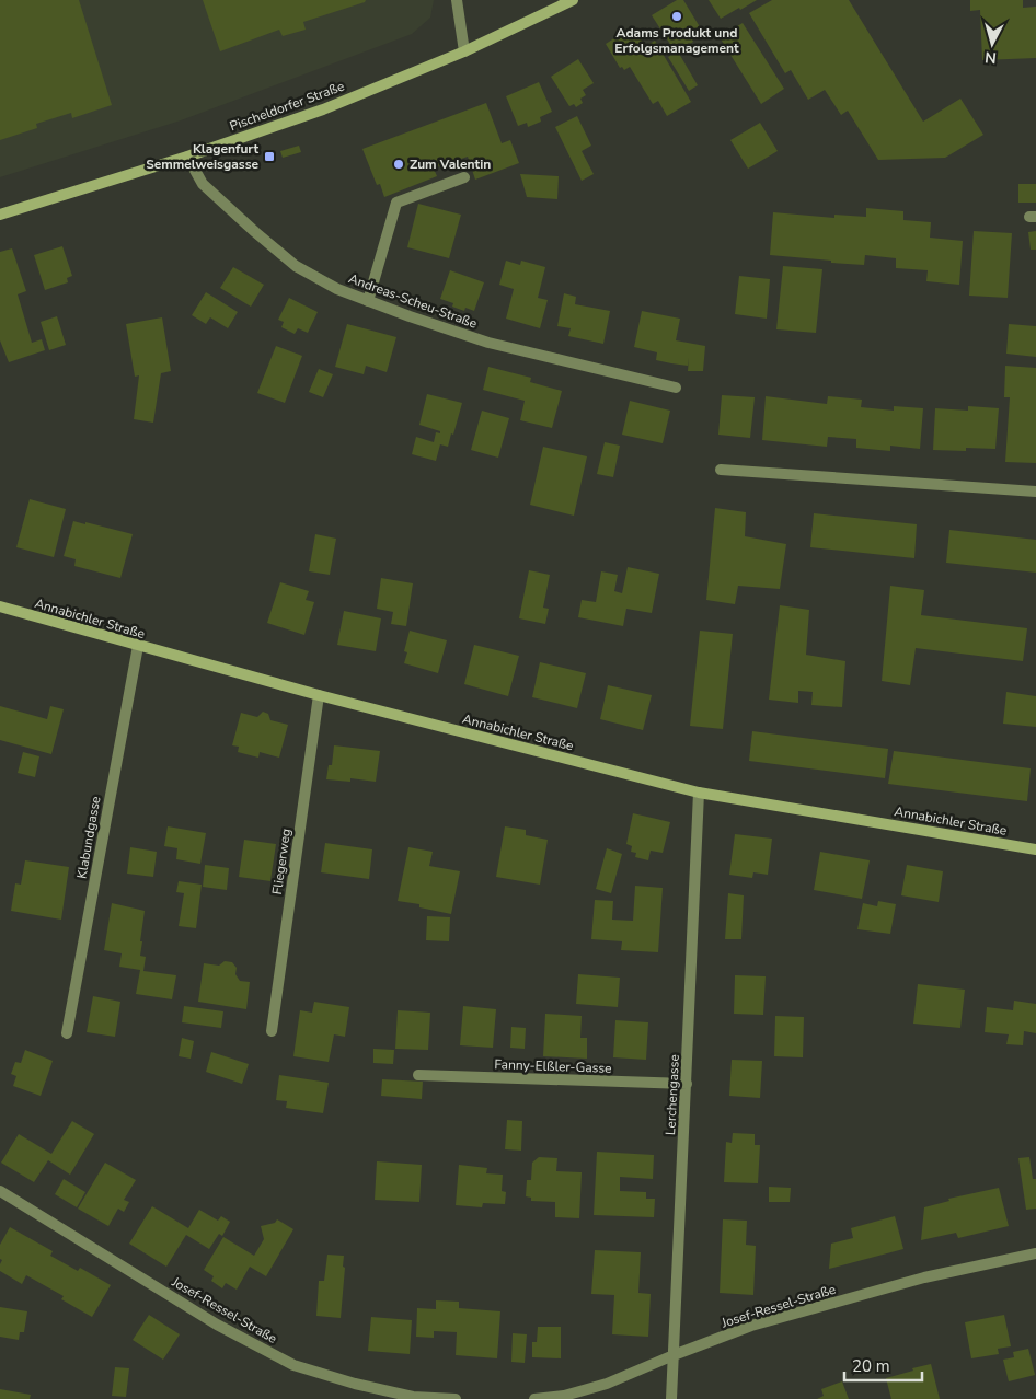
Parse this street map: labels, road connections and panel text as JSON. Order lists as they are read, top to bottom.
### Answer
{
  "streets": {
    "street": [
      "Pischeldorfer Straße",
      "Andreas-Scheu-Straße",
      "Annabichler Straße",
      "Klabundgasse",
      "Fliegerweg",
      "Fanny-Elßler-Gasse",
      "Lerchengasse",
      "Josef-Ressel-Straße"
    ]
  },
  "crossings": [
    ["Pischeldorfer Straße", "Andreas-Scheu-Straße"],
    ["Annabichler Straße", "Klabundgasse"],
    ["Annabichler Straße", "Fliegerweg"],
    ["Annabichler Straße", "Lerchengasse"],
    ["Fanny-Elßler-Gasse", "Lerchengasse"],
    ["Lerchengasse", "Josef-Ressel-Straße"]
  ],
  "places": {
    "other": ["Adams Produkt und Erfolgsmanagement", "Zum Valentin"],
    "transit": ["Klagenfurt Semmelweisgasse"]
  },
  "scale_bar": "20 m",
  "north": "bottom"
}
